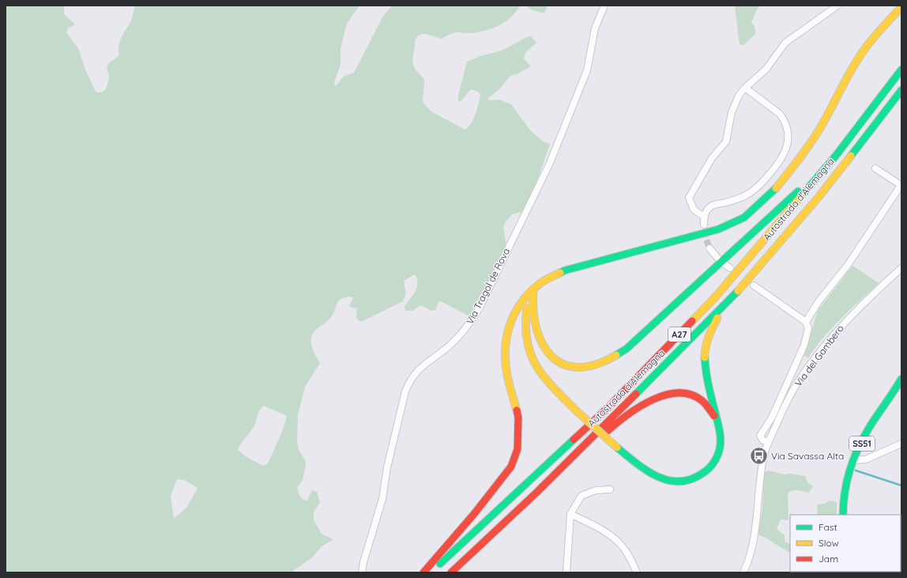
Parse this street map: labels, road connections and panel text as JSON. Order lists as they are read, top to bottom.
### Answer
{
  "streets": {
    "main road": ["Autostrada d'Alemagna", "A27", "SS51"],
    "street": ["Via Tragol de Rova", "Via del Gambero"]
  },
  "crossings": [
    ["Autostrada d'Alemagna", "A27"]
  ],
  "places": {
    "bus stop": ["Via Savassa Alta"]
  },
  "legend": ["Fast", "Slow", "Jam"]
}
